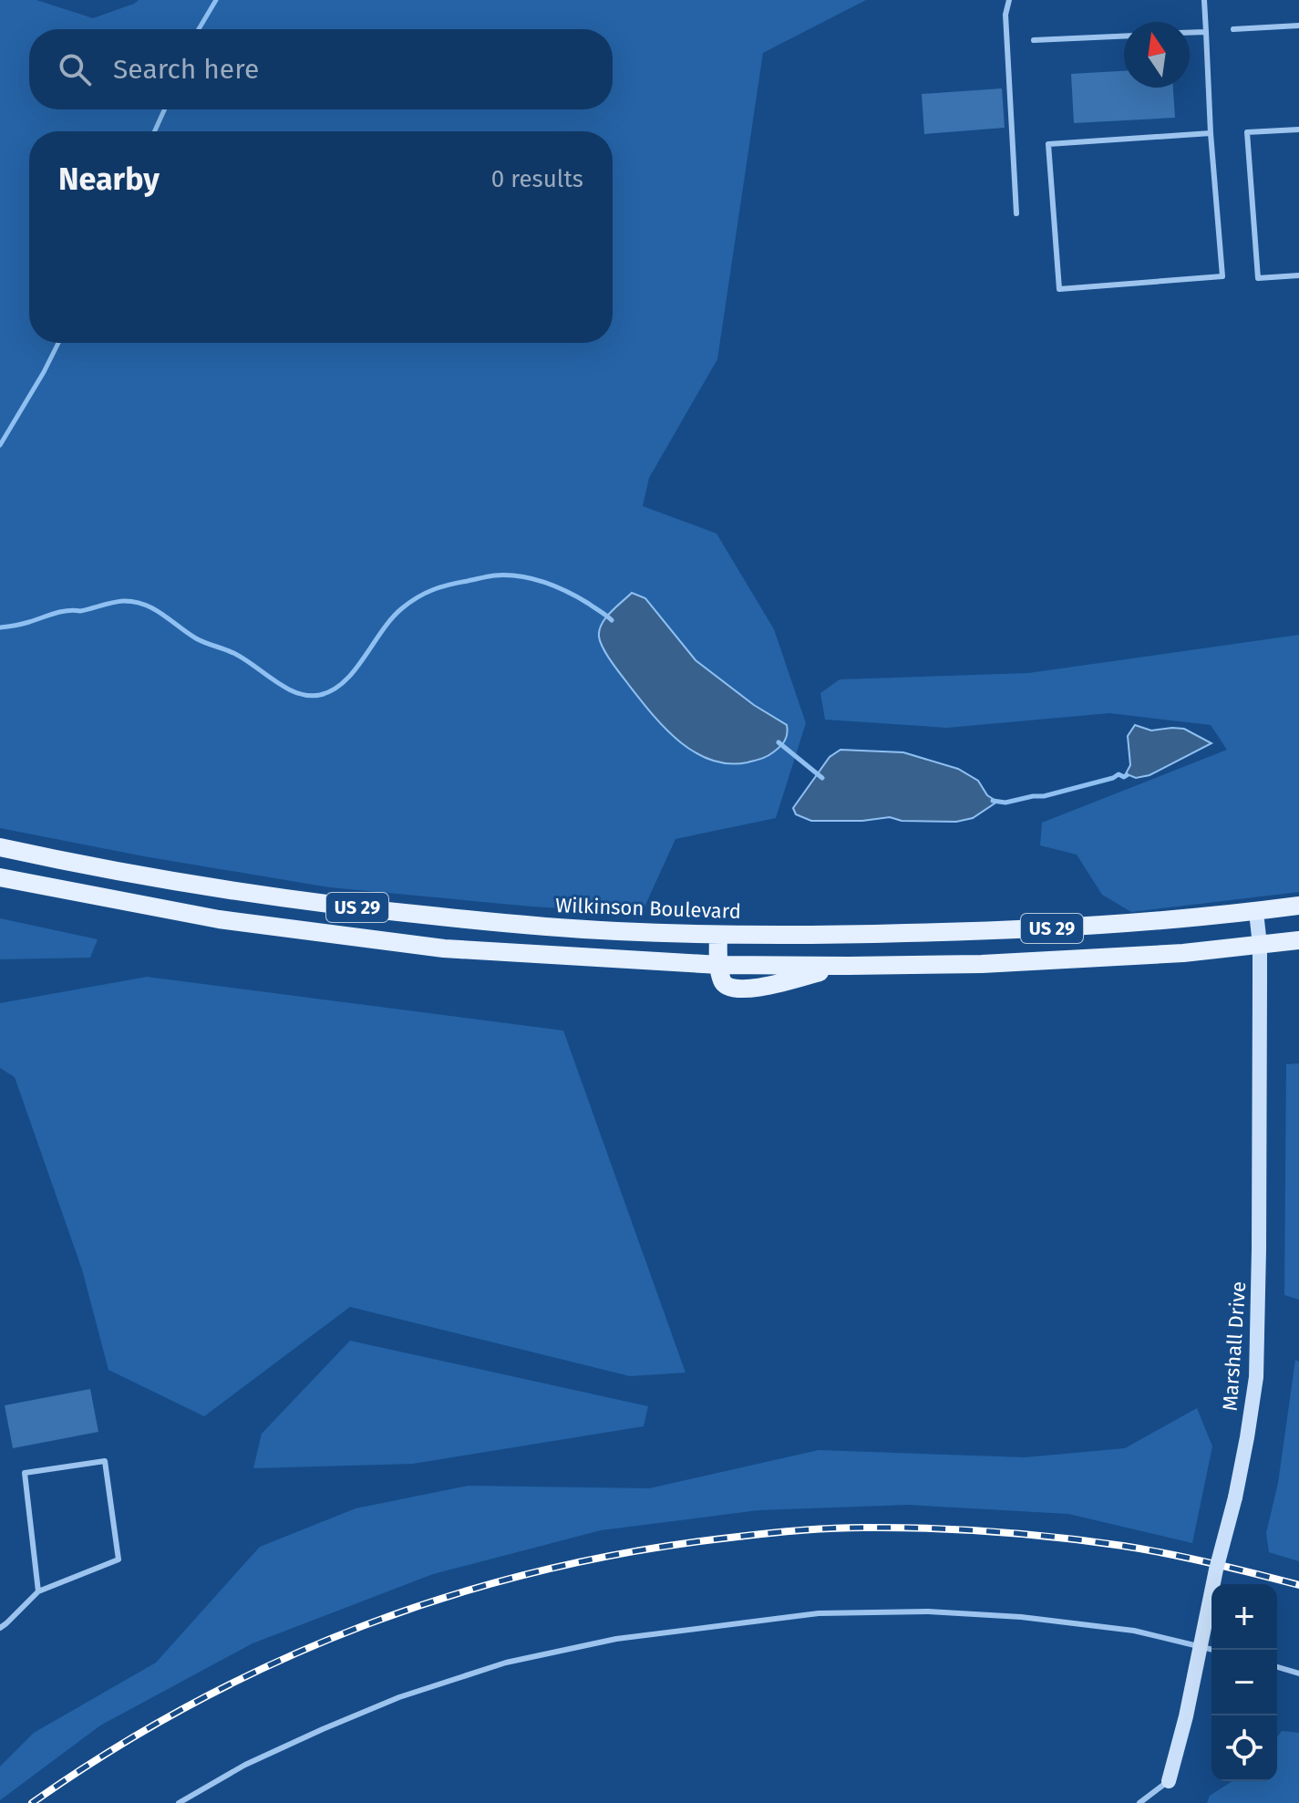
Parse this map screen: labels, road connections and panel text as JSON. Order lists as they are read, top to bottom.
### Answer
{
  "streets": {
    "main road": ["US 29", "Wilkinson Boulevard"],
    "street": ["Marshall Drive"]
  },
  "crossings": [
    ["US 29", "Marshall Drive"],
    ["Wilkinson Boulevard", "Marshall Drive"]
  ],
  "north": "top",
  "page": {
    "search": "Search here",
    "heading": ["Nearby", "0 results"],
    "map_buttons": ["+", "−"]
  }
}
